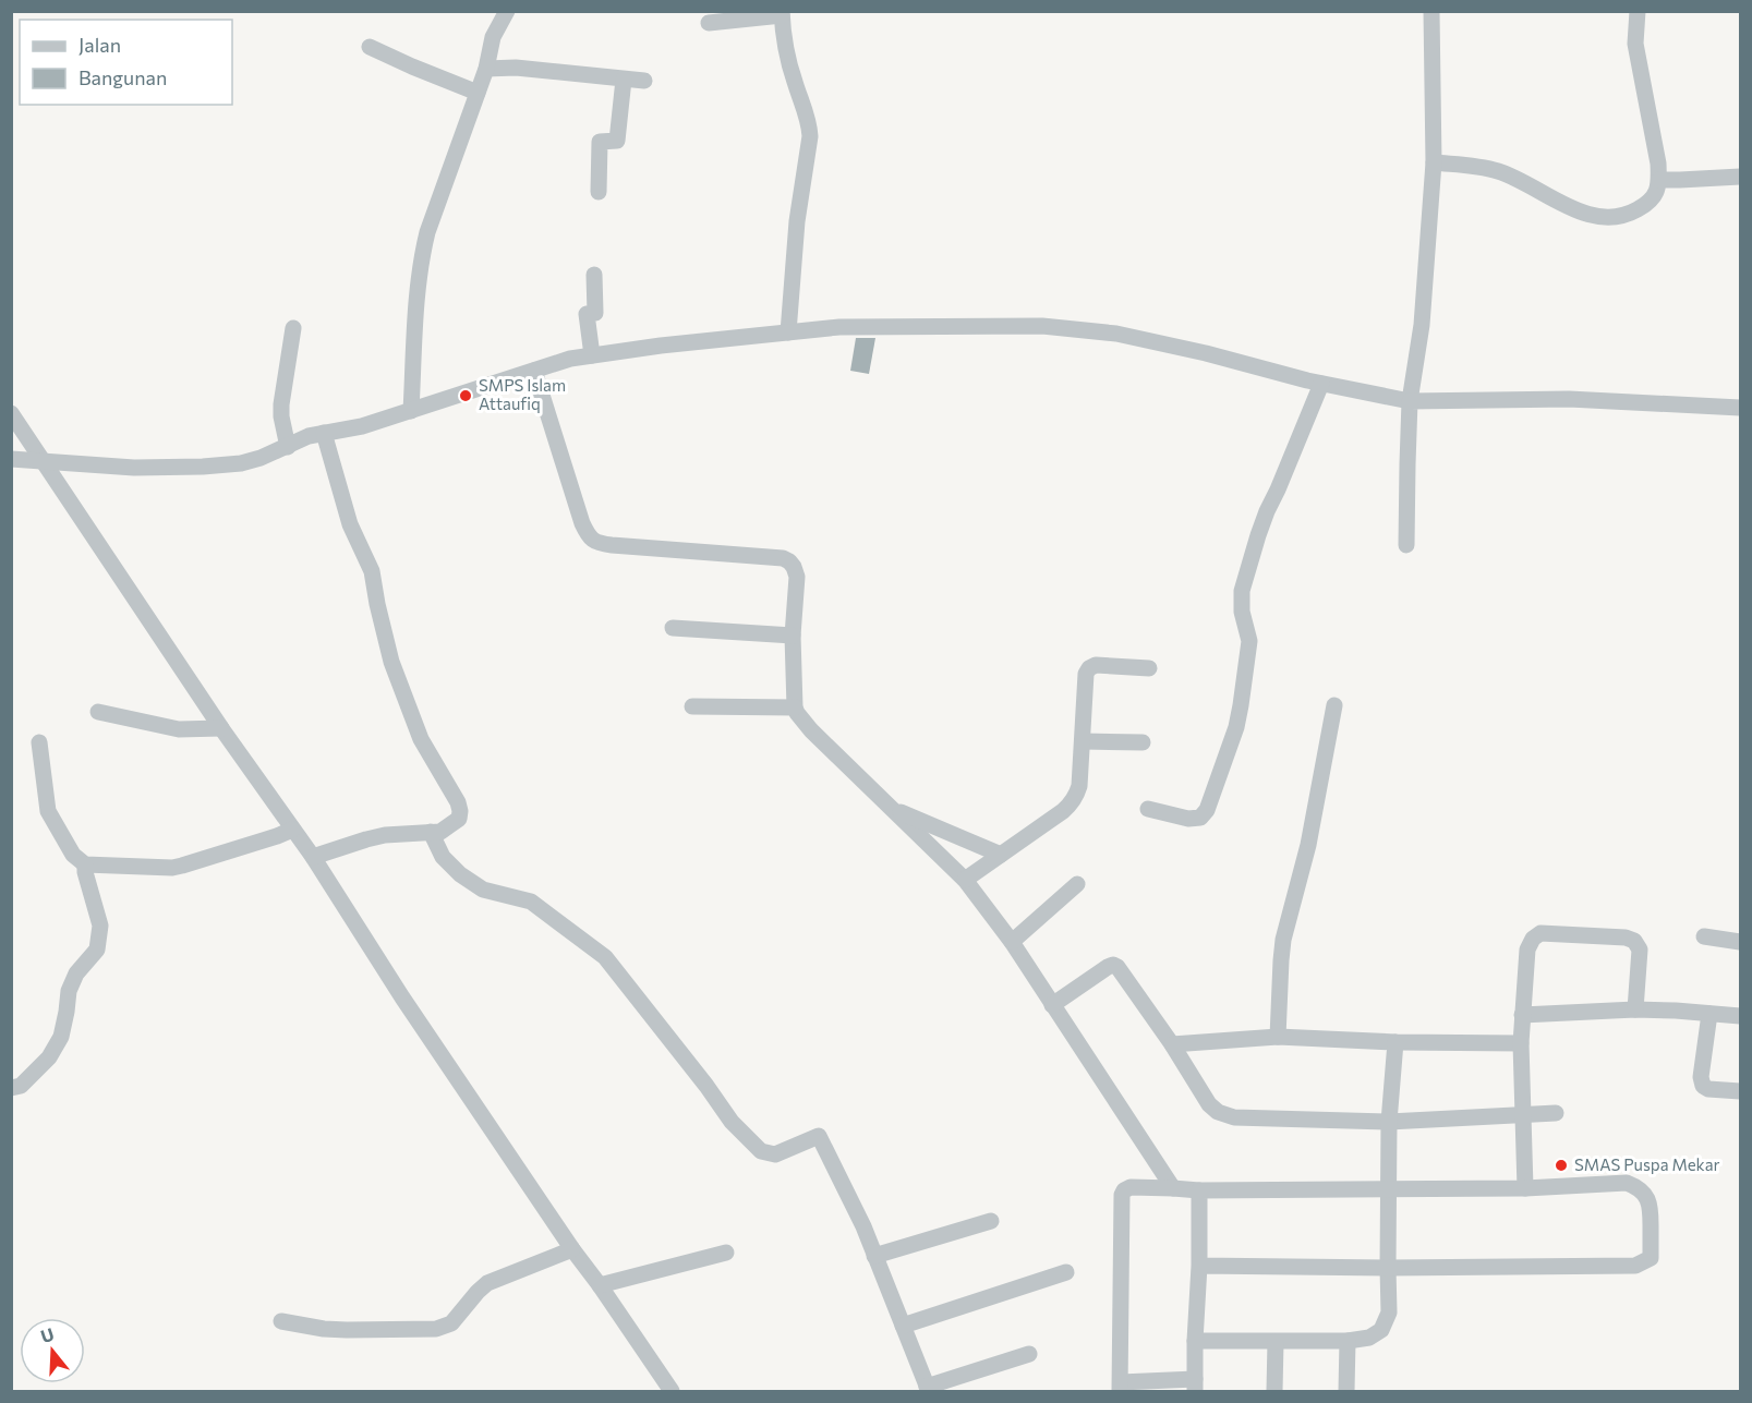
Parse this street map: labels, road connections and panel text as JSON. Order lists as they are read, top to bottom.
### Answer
{
  "places": ["SMPS Islam Attaufiq", "SMAS Puspa Mekar"],
  "legend": ["Jalan", "Bangunan"],
  "north": "top"
}
